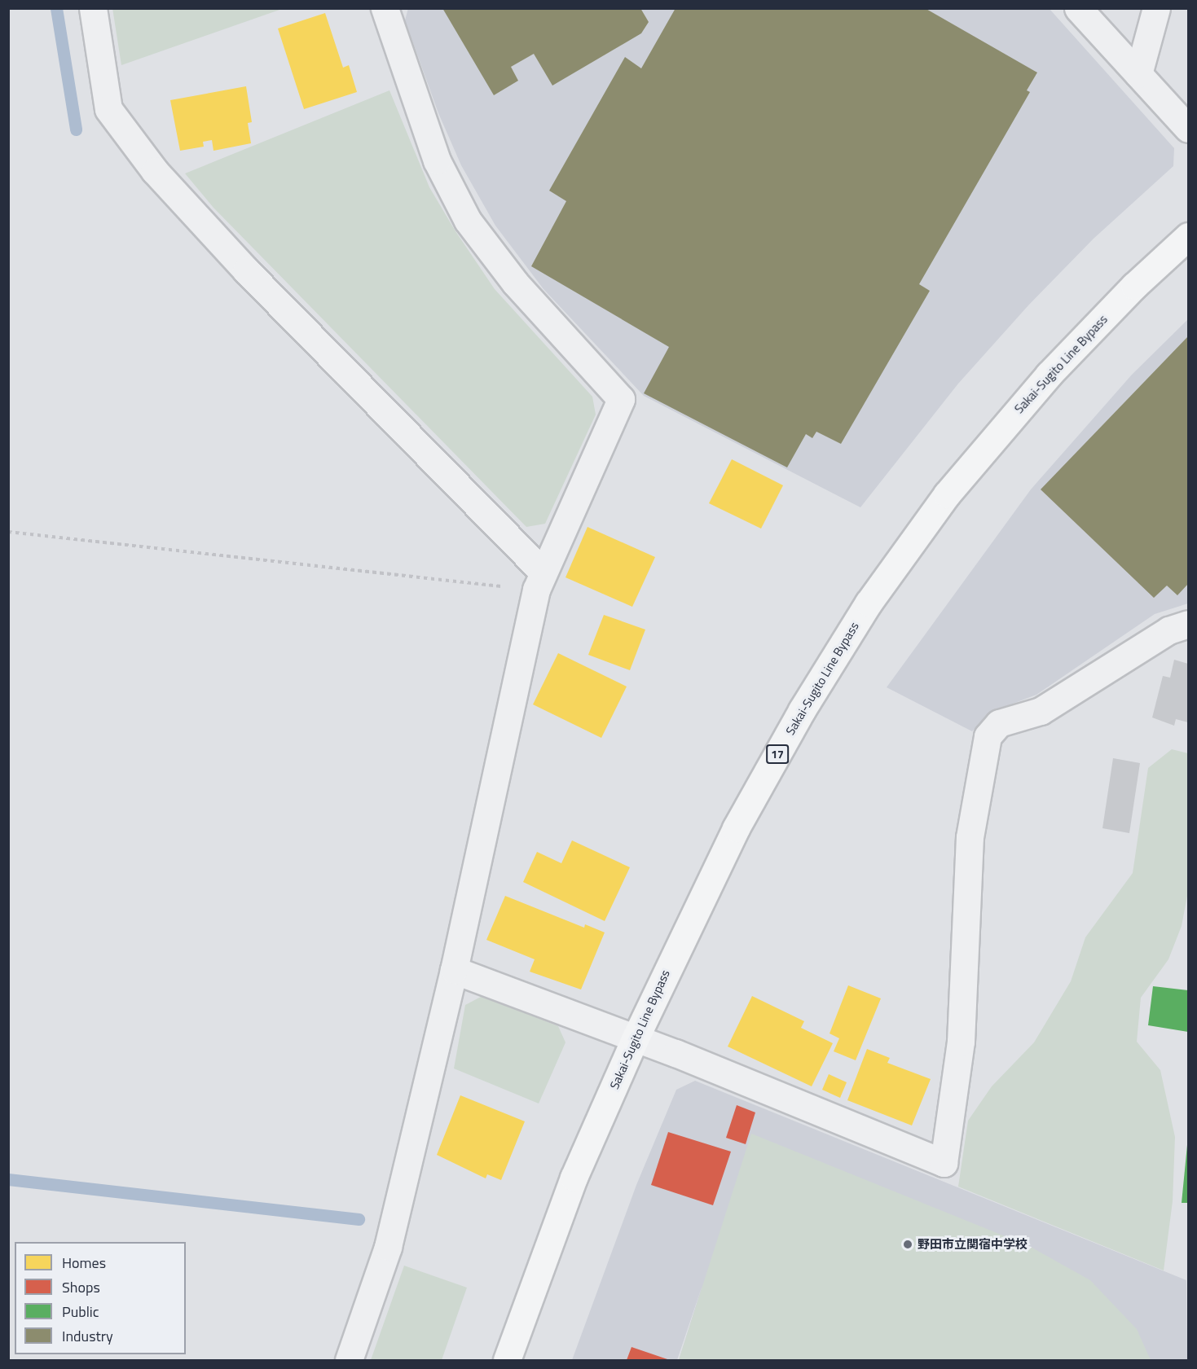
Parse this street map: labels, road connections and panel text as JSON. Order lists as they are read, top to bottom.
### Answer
{
  "streets": {
    "main road": ["Sakai-Sugito Line Bypass", "17"]
  },
  "places": ["野田市立関宿中学校"],
  "legend": [
    "Homes",
    "Shops",
    "Public",
    "Industry"
  ]
}
